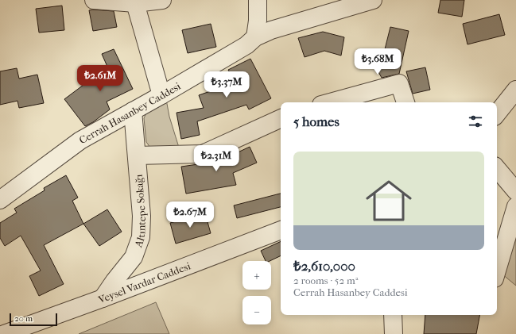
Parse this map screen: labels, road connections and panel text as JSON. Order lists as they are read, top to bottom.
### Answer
{
  "streets": {
    "street": ["Cerrah Hasanbey Caddesi", "Altıntepe Sokağı", "Veysel Vardar Caddesi"]
  },
  "crossings": [
    ["Cerrah Hasanbey Caddesi", "Altıntepe Sokağı"],
    ["Altıntepe Sokağı", "Veysel Vardar Caddesi"]
  ],
  "scale_bar": "20 m",
  "page": {
    "price": [
      "₺3.68M",
      "₺2.61M",
      "₺3.37M",
      "₺2.31M",
      "₺2.67M"
    ],
    "heading": "5 homes",
    "list": [
      {
        "name": "₺2,610,000",
        "note": "2 rooms · 52 m² · Cerrah Hasanbey Caddesi"
      }
    ],
    "map_buttons": ["+", "−"],
    "scale": "20 m"
  }
}
